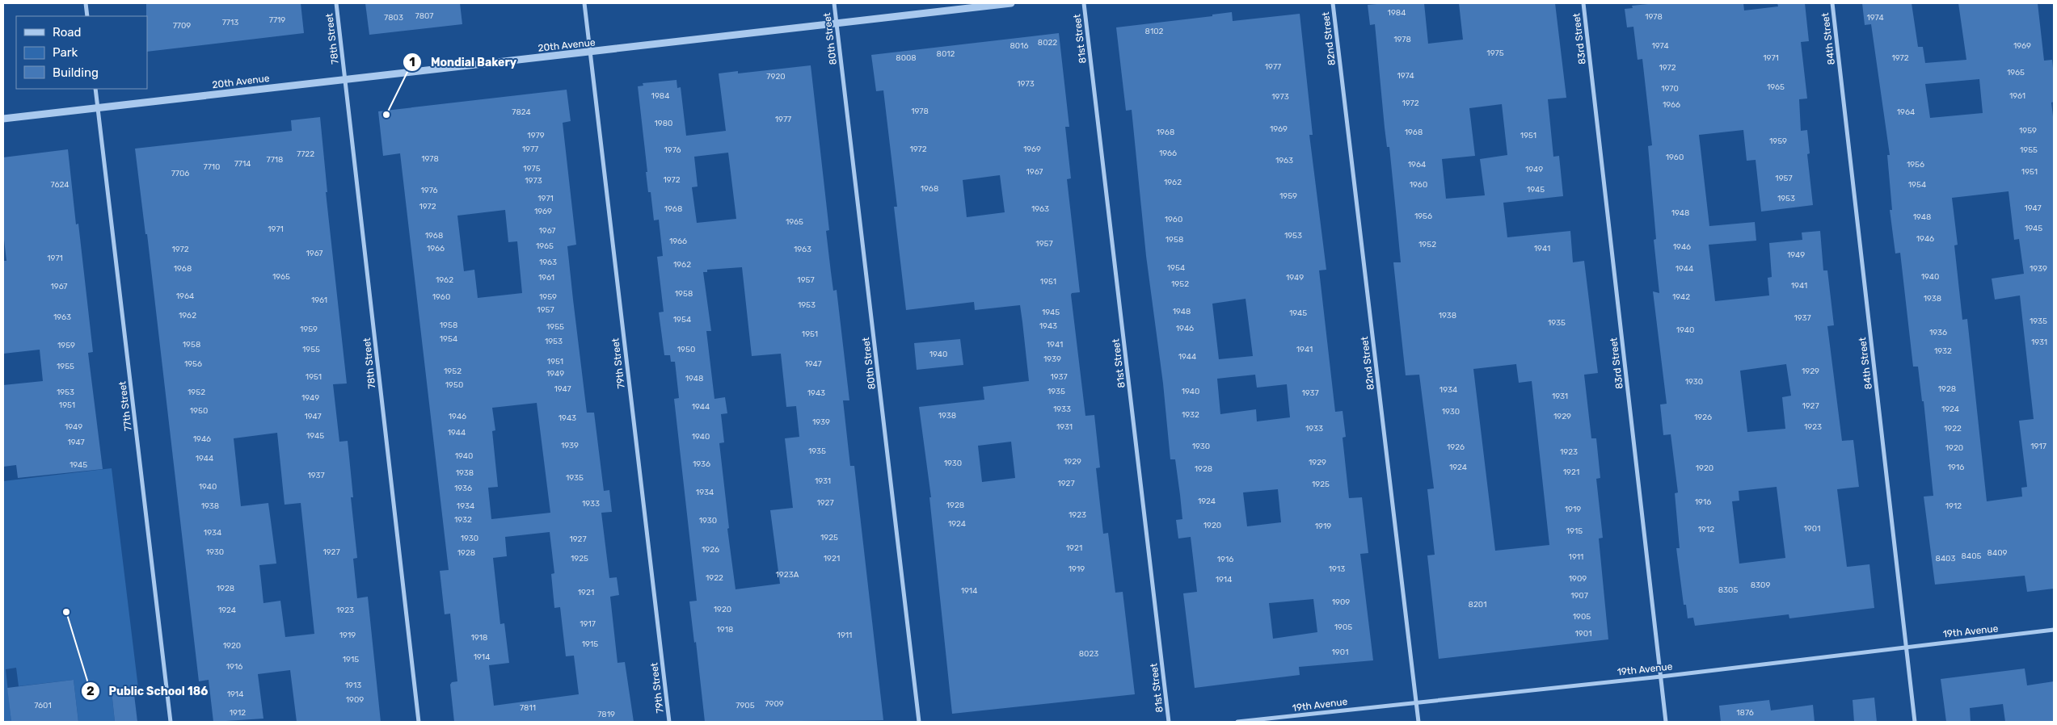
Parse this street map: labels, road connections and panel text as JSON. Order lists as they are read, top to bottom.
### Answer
{
  "streets": {
    "street": [
      "78th Street",
      "80th Street",
      "81st Street",
      "82nd Street",
      "83rd Street",
      "84th Street",
      "20th Avenue",
      "79th Street",
      "77th Street",
      "19th Avenue"
    ]
  },
  "crossings": [
    ["78th Street", "20th Avenue"],
    ["80th Street", "20th Avenue"],
    ["82nd Street", "19th Avenue"],
    ["83rd Street", "19th Avenue"],
    ["84th Street", "19th Avenue"],
    ["20th Avenue", "79th Street"],
    ["20th Avenue", "77th Street"]
  ],
  "places": ["Mondial Bakery", "Public School 186"],
  "house_numbers": [
    "1984",
    "7807",
    "1978",
    "7803",
    "1974",
    "7719",
    "7713",
    "7709",
    "8102",
    "1978",
    "8022",
    "8016",
    "1974",
    "1969",
    "1975",
    "8012",
    "8008",
    "1971",
    "1972",
    "1977",
    "1972",
    "1965",
    "1974",
    "7920",
    "1973",
    "1965",
    "1970",
    "1984",
    "1961",
    "1973",
    "1972",
    "1966",
    "1978",
    "7824",
    "1964",
    "1977",
    "1980",
    "1969",
    "1959",
    "1968",
    "1968",
    "1979",
    "1951",
    "1959",
    "1977",
    "1972",
    "1969",
    "1976",
    "1955",
    "1966",
    "7722",
    "1960",
    "1978",
    "7718",
    "1963",
    "7714",
    "1964",
    "1956",
    "7710",
    "1975",
    "1949",
    "1967",
    "1951",
    "7706",
    "1957",
    "1972",
    "1973",
    "1962",
    "7624",
    "1960",
    "1954",
    "1968",
    "1945",
    "1976",
    "1959",
    "1971",
    "1953",
    "1972",
    "1947",
    "1968",
    "1963",
    "1969",
    "1948",
    "1956",
    "1948",
    "1960",
    "1965",
    "1945",
    "1971",
    "1967",
    "1968",
    "1953",
    "1946",
    "1958",
    "1966",
    "1957",
    "1952",
    "1965",
    "1946",
    "1966",
    "1941",
    "1972",
    "1963",
    "1967",
    "1949",
    "1971",
    "1963",
    "1962",
    "1954",
    "1968",
    "1944",
    "1939",
    "1965",
    "1940",
    "1961",
    "1949",
    "1962",
    "1957",
    "1951",
    "1952",
    "1941",
    "1967",
    "1958",
    "1964",
    "1960",
    "1959",
    "1942",
    "1938",
    "1961",
    "1953",
    "1957",
    "1948",
    "1945",
    "1945",
    "1962",
    "1938",
    "1963",
    "1937",
    "1954",
    "1935",
    "1935",
    "1958",
    "1943",
    "1955",
    "1946",
    "1959",
    "1940",
    "1936",
    "1951",
    "1954",
    "1953",
    "1931",
    "1958",
    "1941",
    "1959",
    "1955",
    "1950",
    "1941",
    "1932",
    "1940",
    "1944",
    "1939",
    "1951",
    "1956",
    "1947",
    "1955",
    "1952",
    "1929",
    "1949",
    "1951",
    "1937",
    "1948",
    "1930",
    "1950",
    "1947",
    "1928",
    "1934",
    "1935",
    "1940",
    "1953",
    "1952",
    "1943",
    "1937",
    "1931",
    "1949",
    "1951",
    "1927",
    "1944",
    "1933",
    "1924",
    "1950",
    "1930",
    "1932",
    "1938",
    "1947",
    "1946",
    "1929",
    "1926",
    "1943",
    "1939",
    "1949",
    "1931",
    "1923",
    "1933",
    "1922",
    "1944",
    "1945",
    "1940",
    "1946",
    "1947",
    "1939",
    "1930",
    "1917",
    "1926",
    "1920",
    "1935",
    "1923",
    "1940",
    "1944",
    "1929",
    "1929",
    "1930",
    "1936",
    "1945",
    "1924",
    "1916",
    "1920",
    "1928",
    "1921",
    "1938",
    "1937",
    "1935",
    "1931",
    "1927",
    "1925",
    "1940",
    "1936",
    "1934",
    "1924",
    "1916",
    "1927",
    "1933",
    "1928",
    "1938",
    "1934",
    "1912",
    "1919",
    "1923",
    "1932",
    "1930",
    "1924",
    "1920",
    "1919",
    "1901",
    "1912",
    "1915",
    "1934",
    "1925",
    "1930",
    "1927",
    "1921",
    "1926",
    "1930",
    "1927",
    "1928",
    "8409",
    "8405",
    "1911",
    "1925",
    "1921",
    "8403",
    "1916",
    "1919",
    "1913",
    "1923A",
    "1922",
    "1909",
    "1914",
    "8309",
    "1928",
    "8305",
    "1914",
    "1921",
    "1907",
    "1909",
    "8201",
    "1920",
    "1924",
    "1923",
    "1905",
    "1917",
    "1905",
    "1918",
    "1901",
    "1919",
    "1911",
    "1918",
    "1915",
    "1920",
    "1901",
    "8023",
    "1914",
    "1915",
    "1916",
    "1913",
    "1914",
    "1909",
    "7909",
    "7601",
    "7905",
    "7811",
    "1912",
    "1876",
    "7819"
  ],
  "legend": ["Road", "Park", "Building"]
}
